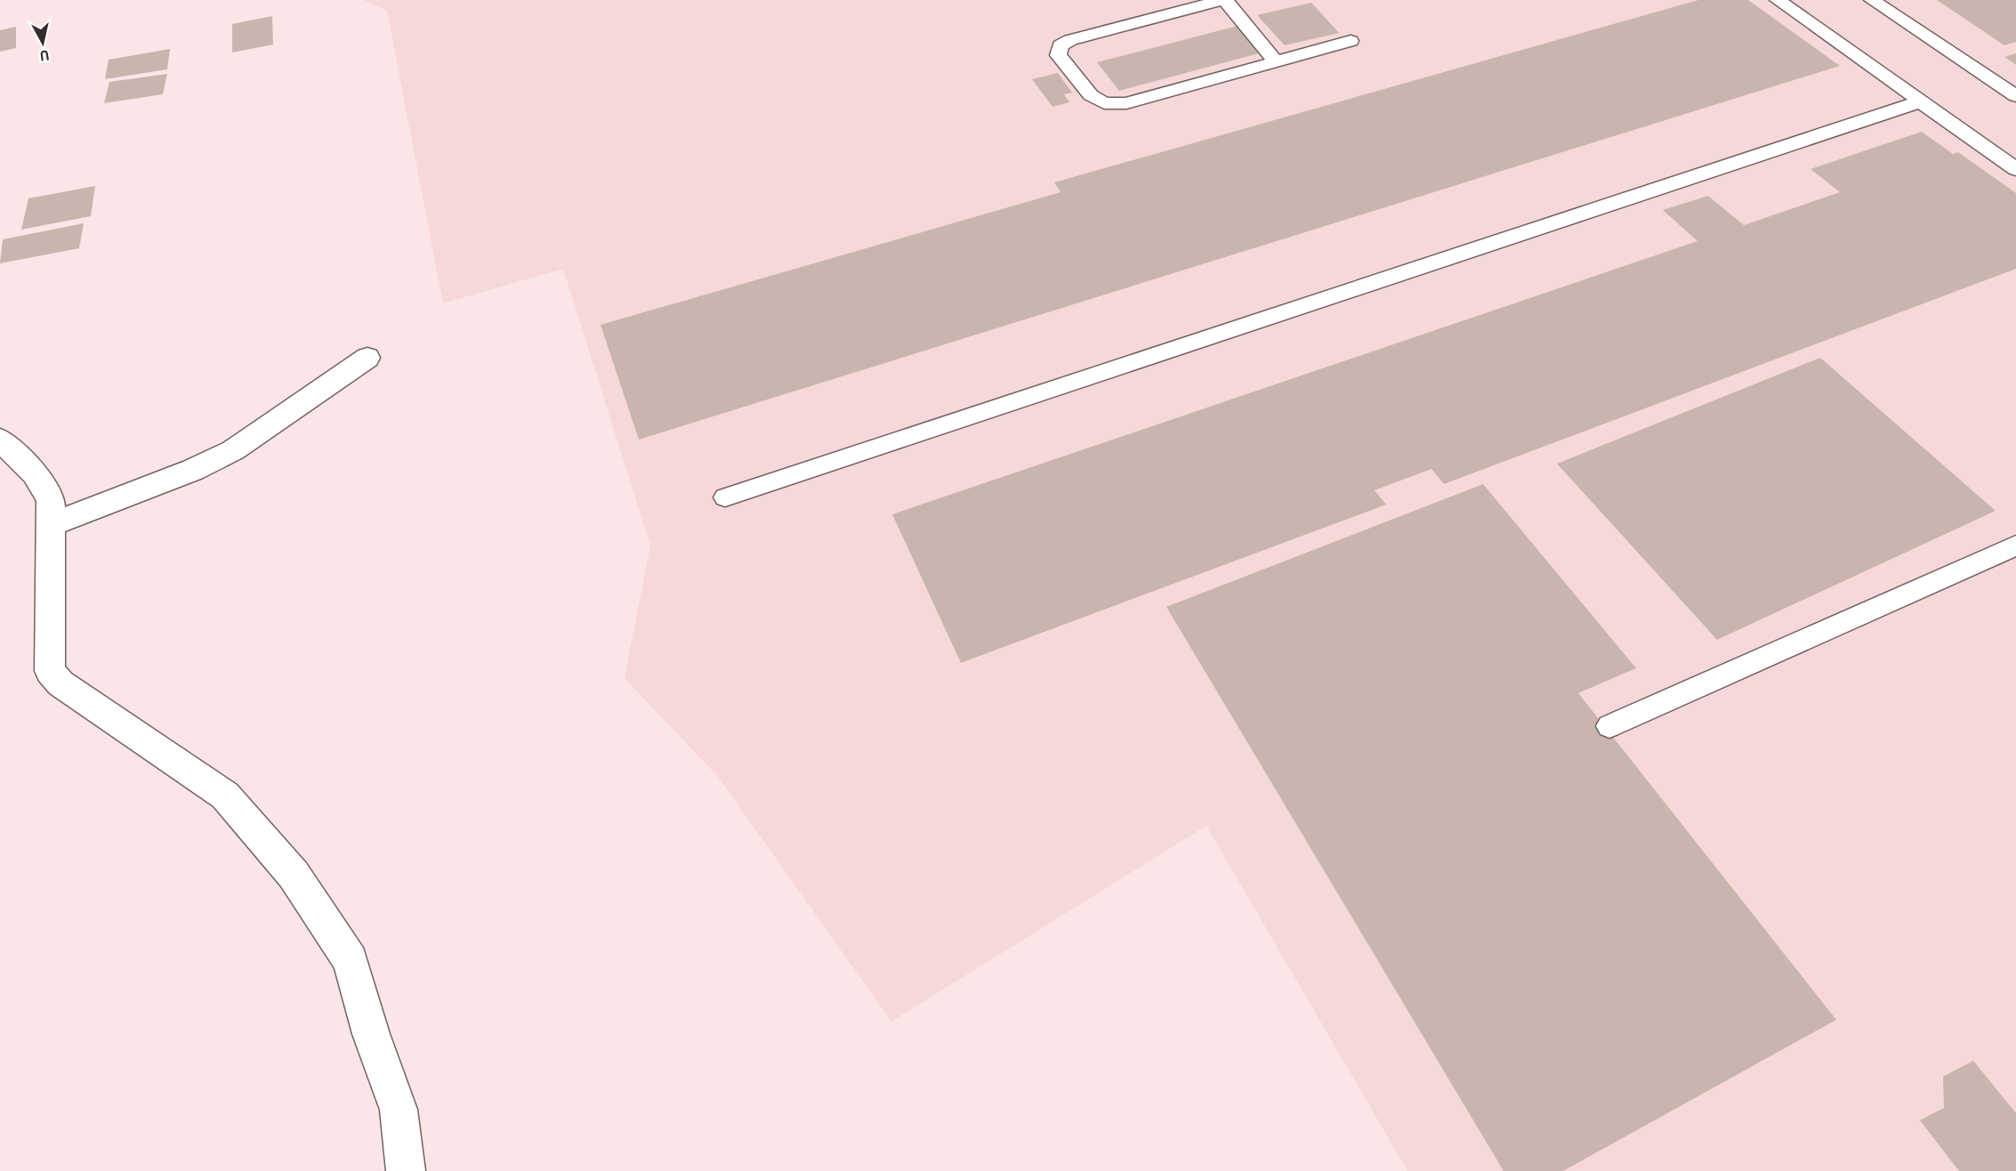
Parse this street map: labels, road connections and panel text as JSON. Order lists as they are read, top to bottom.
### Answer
{
  "north": "bottom"
}
